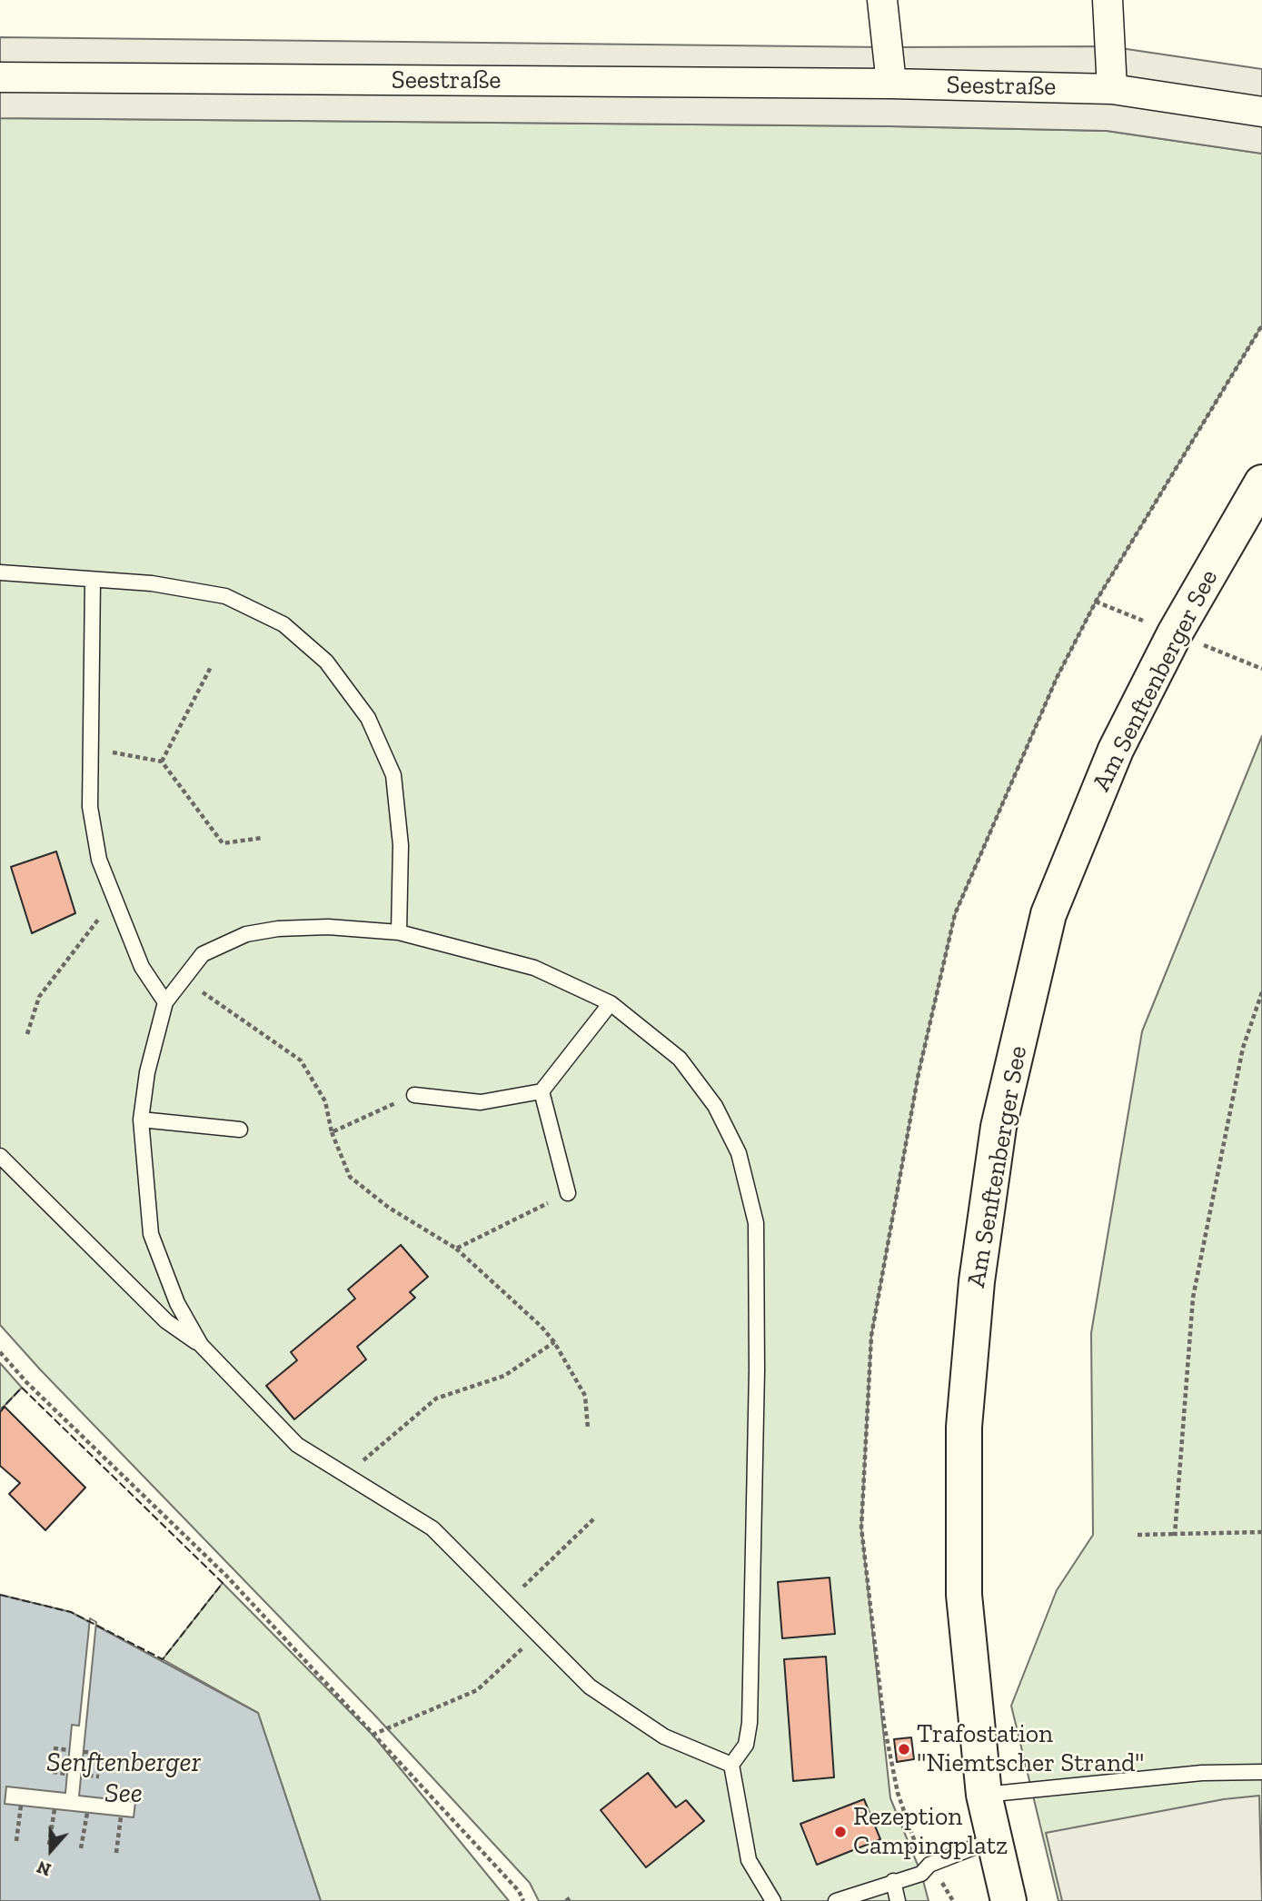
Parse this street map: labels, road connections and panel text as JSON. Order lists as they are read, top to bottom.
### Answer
{
  "streets": {
    "street": ["Seestraße", "Am Senftenberger See"]
  },
  "water": ["Senftenberger See"],
  "places": ["Trafostation \"Niemtscher Strand\"", "Rezeption Campingplatz"],
  "north": "bottom"
}
